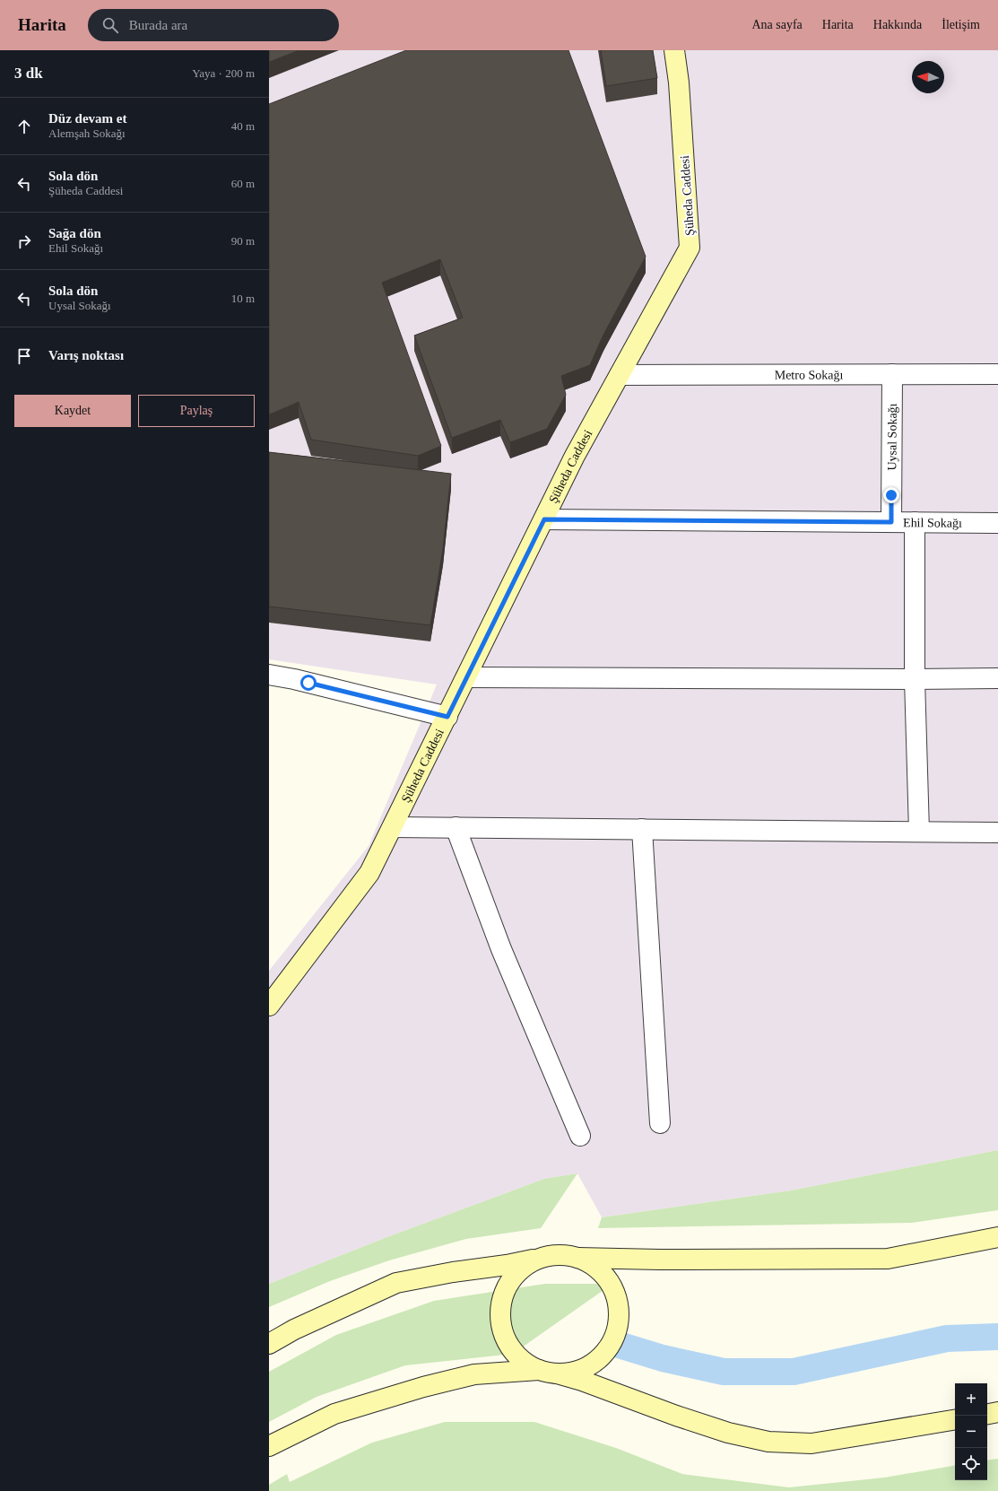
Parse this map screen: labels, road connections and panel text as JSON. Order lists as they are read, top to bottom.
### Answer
{
  "streets": {
    "street": [
      "Şüheda Caddesi",
      "Metro Sokağı",
      "Uysal Sokağı",
      "Ehil Sokağı"
    ]
  },
  "crossings": [
    ["Şüheda Caddesi", "Metro Sokağı"],
    ["Şüheda Caddesi", "Ehil Sokağı"],
    ["Metro Sokağı", "Uysal Sokağı"],
    ["Uysal Sokağı", "Ehil Sokağı"]
  ],
  "north": "left",
  "page": {
    "header": "Harita",
    "search": "Burada ara",
    "nav": [
      "Ana sayfa",
      "Harita",
      "Hakkında",
      "İletişim"
    ],
    "heading": ["3 dk", "Yaya · 200 m"],
    "list": [
      ["Düz devam et", "Alemşah Sokağı", "40 m"],
      ["Sola dön", "Şüheda Caddesi", "60 m"],
      ["Sağa dön", "Ehil Sokağı", "90 m"],
      ["Sola dön", "Uysal Sokağı", "10 m"],
      "Varış noktası"
    ],
    "buttons": ["Kaydet", "Paylaş"],
    "map_buttons": ["+", "−"]
  }
}
